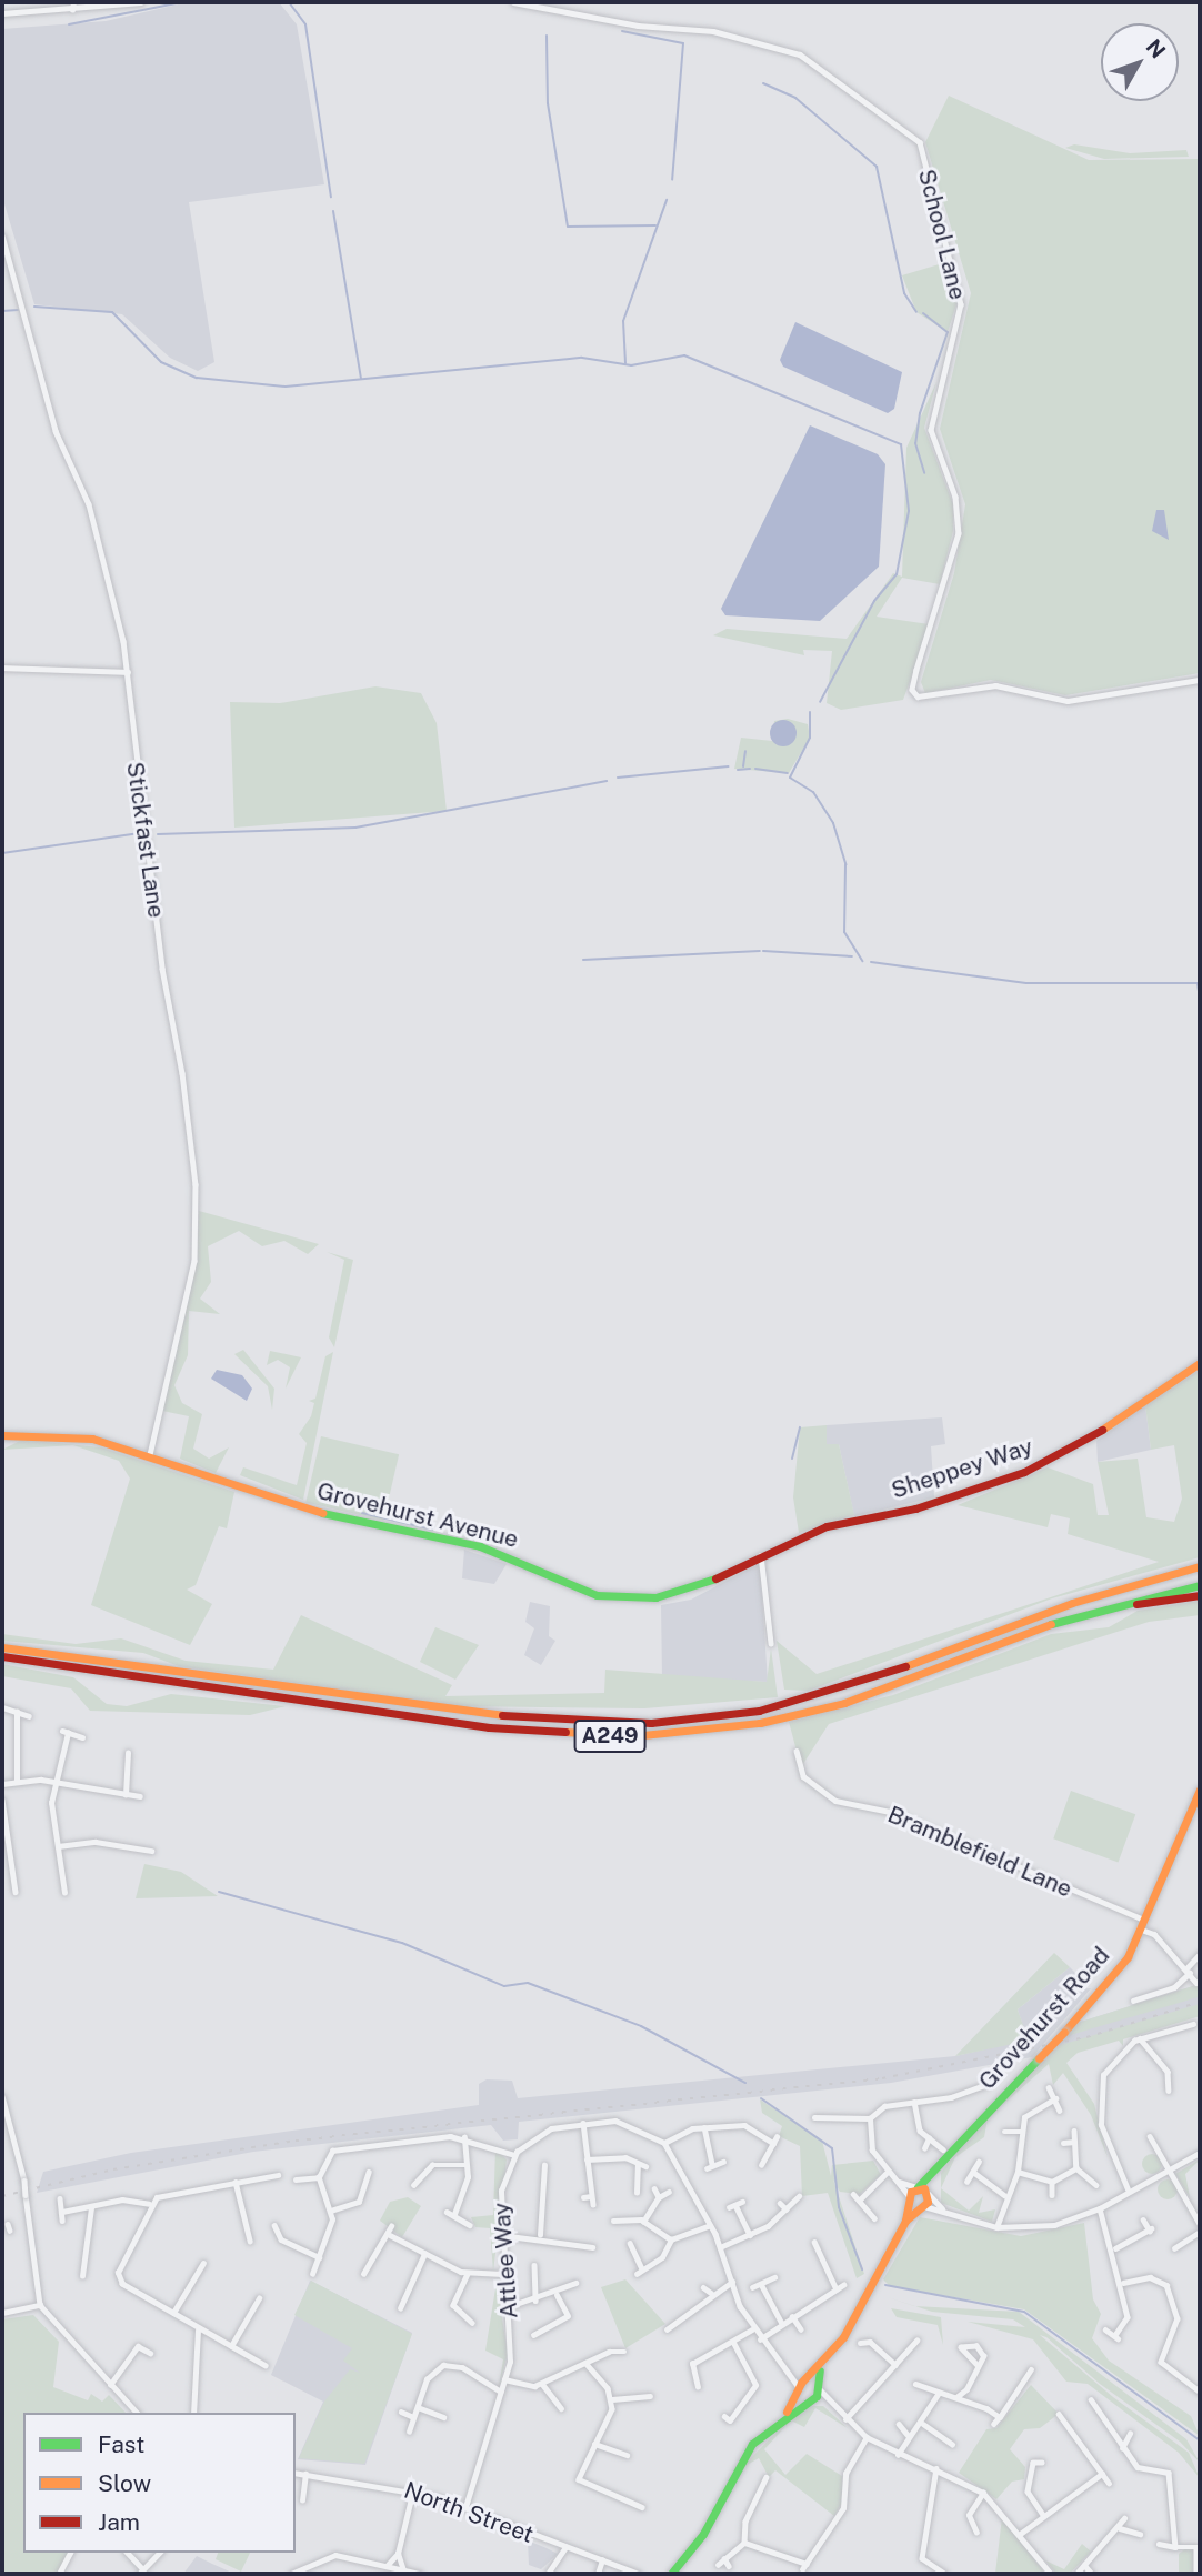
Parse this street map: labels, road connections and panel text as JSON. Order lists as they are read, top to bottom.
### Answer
{
  "streets": {
    "main road": [
      "Sheppey Way",
      "Grovehurst Avenue",
      "A249",
      "Grovehurst Road"
    ],
    "street": [
      "School Lane",
      "Stickfast Lane",
      "Bramblefield Lane",
      "Attlee Way",
      "North Street"
    ]
  },
  "crossings": [
    ["Stickfast Lane", "Grovehurst Avenue"],
    ["Sheppey Way", "Grovehurst Avenue"],
    ["Bramblefield Lane", "Grovehurst Road"],
    ["Attlee Way", "North Street"]
  ],
  "legend": ["Fast", "Slow", "Jam"],
  "north": "top right"
}
